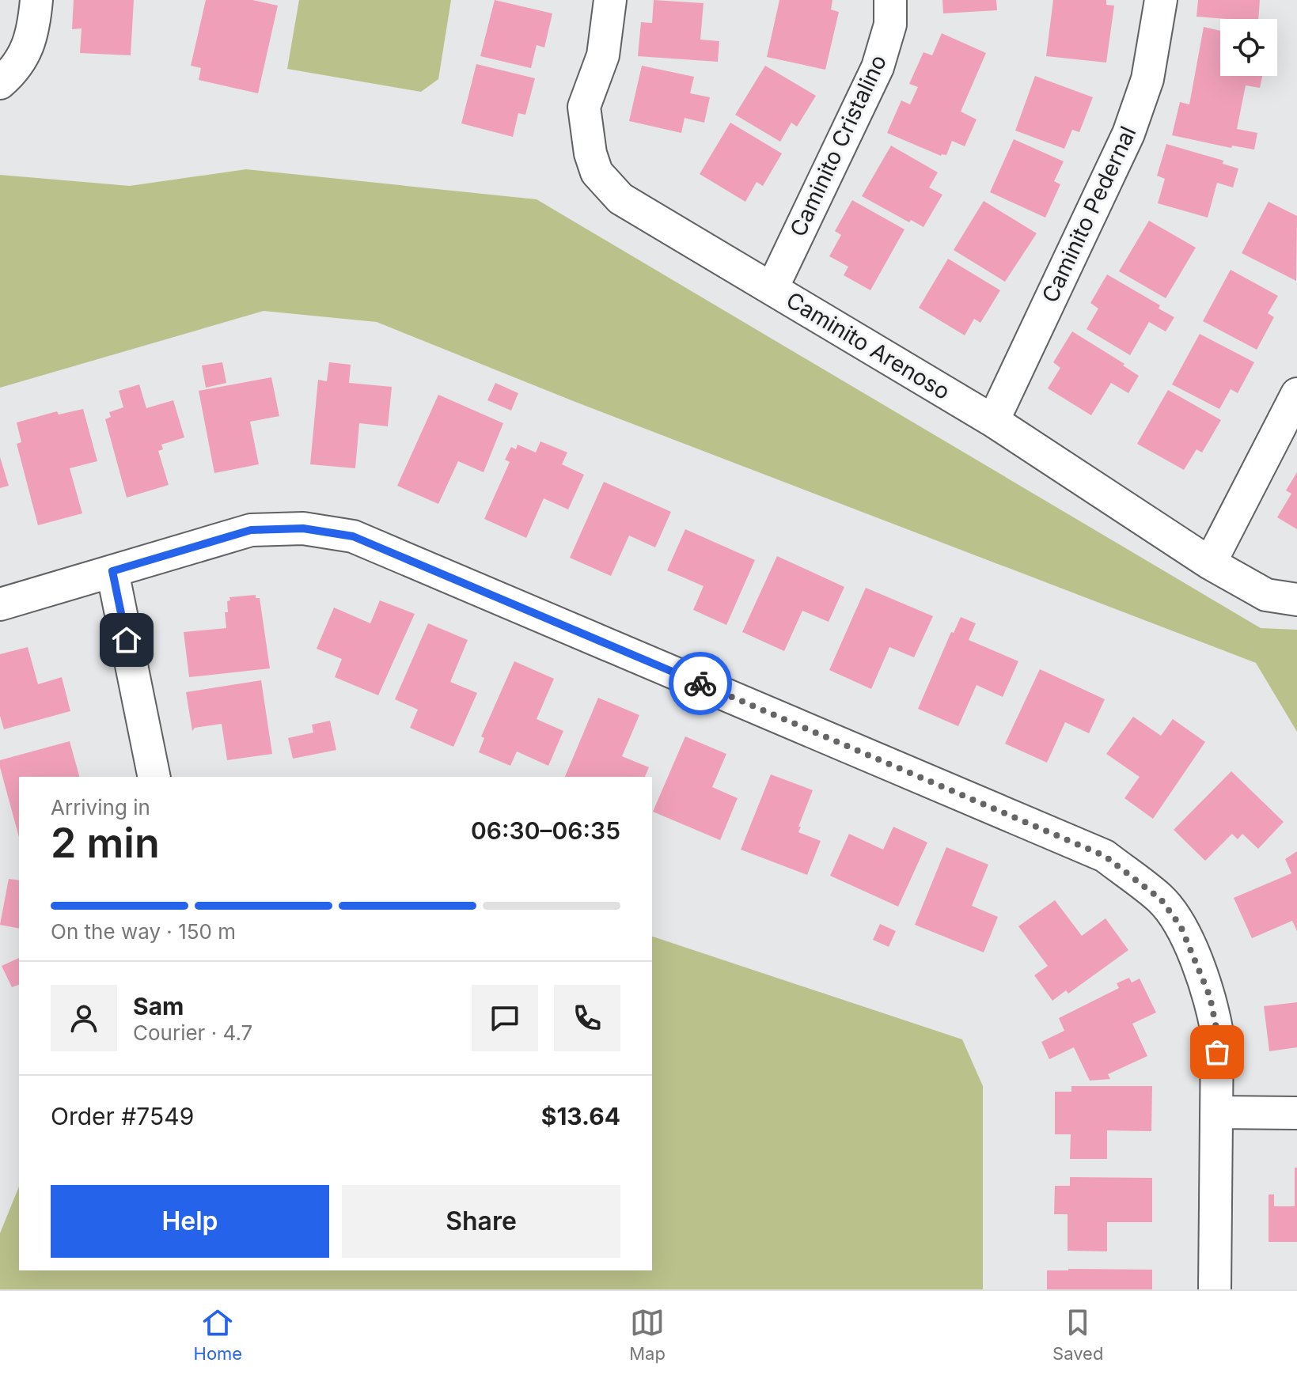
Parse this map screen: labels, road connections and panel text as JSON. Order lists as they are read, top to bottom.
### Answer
{
  "streets": {
    "street": ["Caminito Cristalino", "Caminito Pedernal", "Caminito Arenoso"]
  },
  "crossings": [
    ["Caminito Cristalino", "Caminito Arenoso"],
    ["Caminito Pedernal", "Caminito Arenoso"]
  ],
  "page": {
    "heading": ["2 min", "Arriving in", "06:30–06:35"],
    "panel": [
      "Sam",
      "Courier · 4.7",
      "Order #7549",
      "$13.64"
    ],
    "bar": "On the way · 150 m",
    "buttons": ["Help", "Share"],
    "tabs": ["Home", "Map", "Saved"]
  }
}
